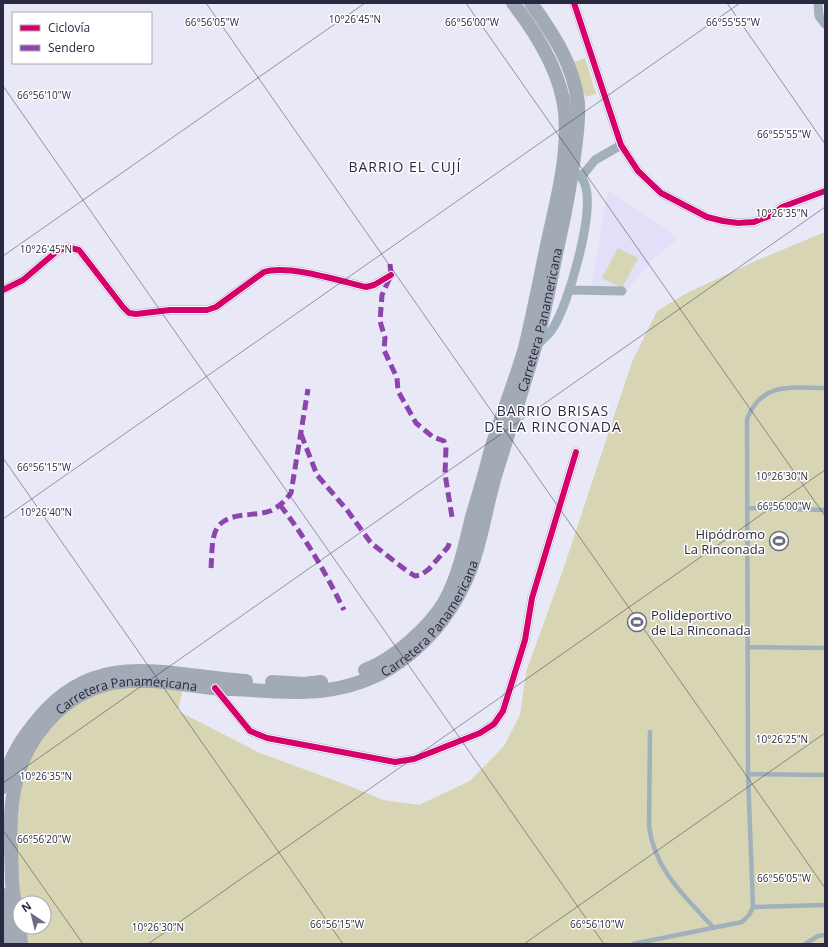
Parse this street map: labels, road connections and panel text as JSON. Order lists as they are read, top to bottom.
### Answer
{
  "streets": {
    "main road": ["Carretera Panamericana"]
  },
  "districts": ["BARRIO EL CUJÍ", "BARRIO BRISAS DE LA RINCONADA"],
  "places": {
    "sports": ["Hipódromo La Rinconada", "Polideportivo de La Rinconada"]
  },
  "legend": ["Ciclovía", "Sendero"],
  "north": "top left",
  "coordinates": [
    "10°26'45\"N",
    "66°56'00\"W",
    "66°55'55\"W",
    "66°56'05\"W",
    "66°56'10\"W",
    "10°26'35\"N",
    "66°56'15\"W",
    "10°26'30\"N",
    "10°26'40\"N",
    "10°26'25\"N",
    "66°56'20\"W"
  ]
}
